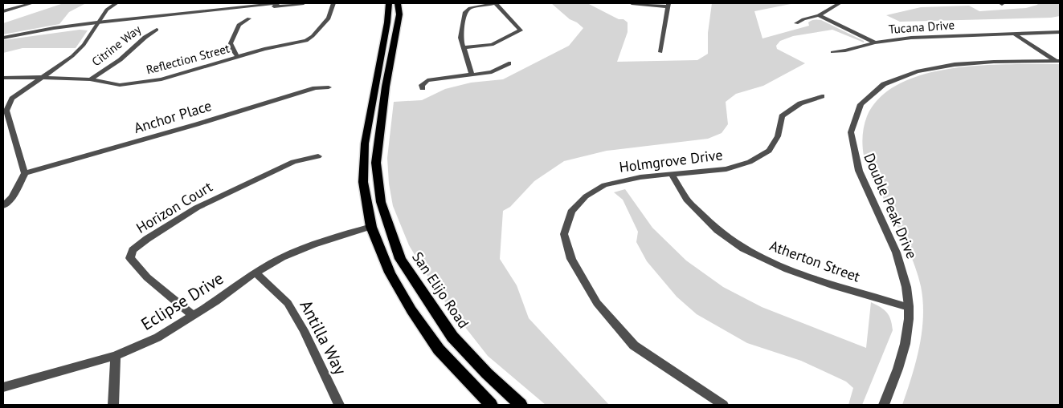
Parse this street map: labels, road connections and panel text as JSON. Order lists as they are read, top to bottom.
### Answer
{
  "streets": {
    "main road": ["San Elijo Road"],
    "street": [
      "Tucana Drive",
      "Citrine Way",
      "Reflection Street",
      "Anchor Place",
      "Holmgrove Drive",
      "Double Peak Drive",
      "Horizon Court",
      "Atherton Street",
      "Eclipse Drive",
      "Antilla Way"
    ]
  },
  "crossings": [
    ["Citrine Way", "Reflection Street"],
    ["Holmgrove Drive", "Atherton Street"],
    ["Double Peak Drive", "Atherton Street"],
    ["Horizon Court", "Eclipse Drive"],
    ["Eclipse Drive", "Antilla Way"]
  ]
}
